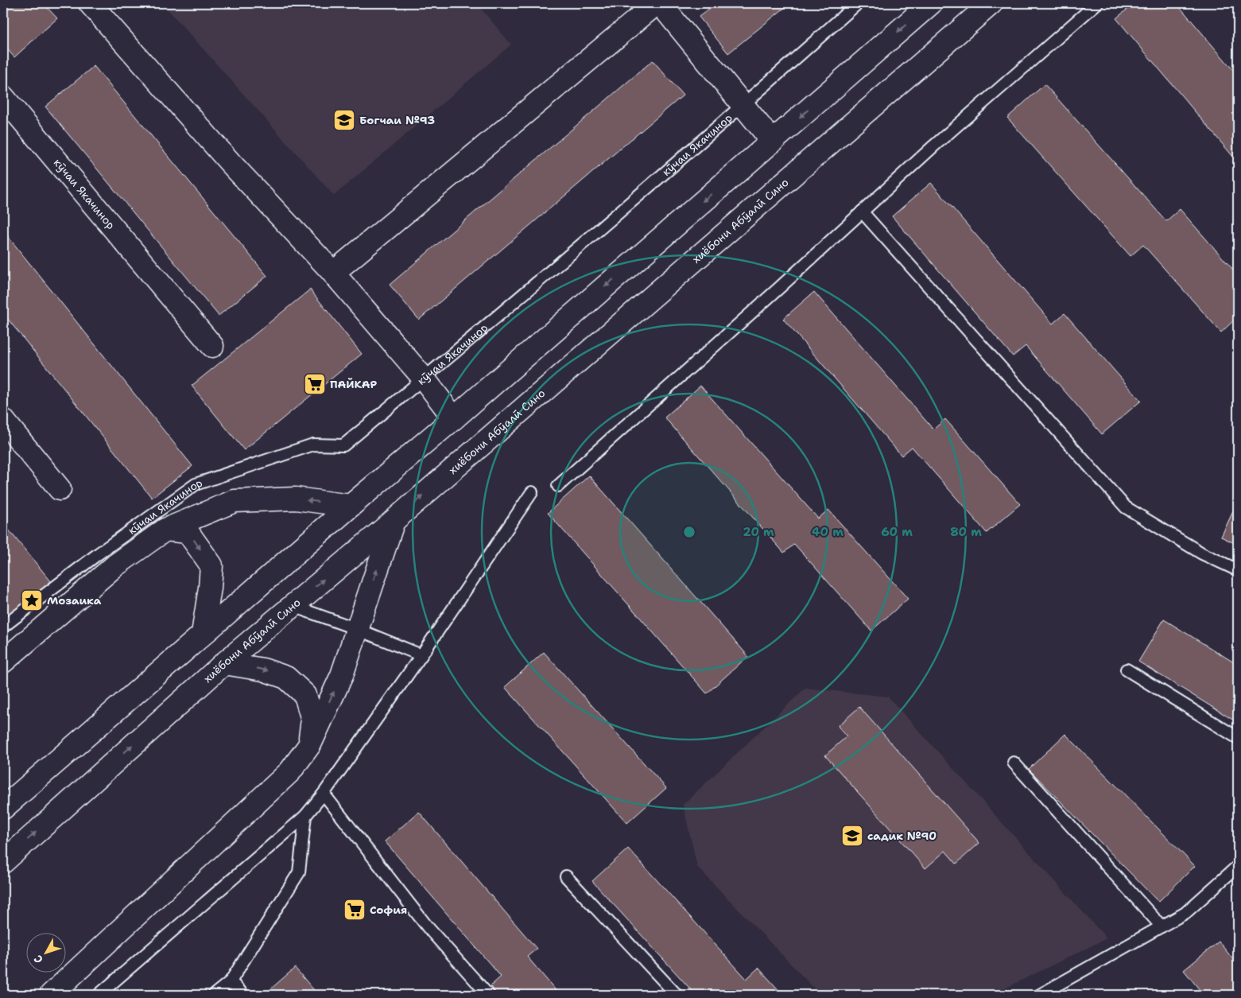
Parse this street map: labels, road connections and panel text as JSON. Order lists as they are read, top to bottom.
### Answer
{
  "streets": {
    "main road": ["кӯчаи Якачинор", "хиёбони Абӯалӣ Сино"]
  },
  "places": {
    "school or university": ["Богчаи №93", "садик №90"],
    "supermarket": ["ПАЙКАР", "София"],
    "place": ["Мозаика"]
  },
  "north": "bottom left",
  "rings": [
    "20 m",
    "40 m",
    "60 m",
    "80 m"
  ]
}
